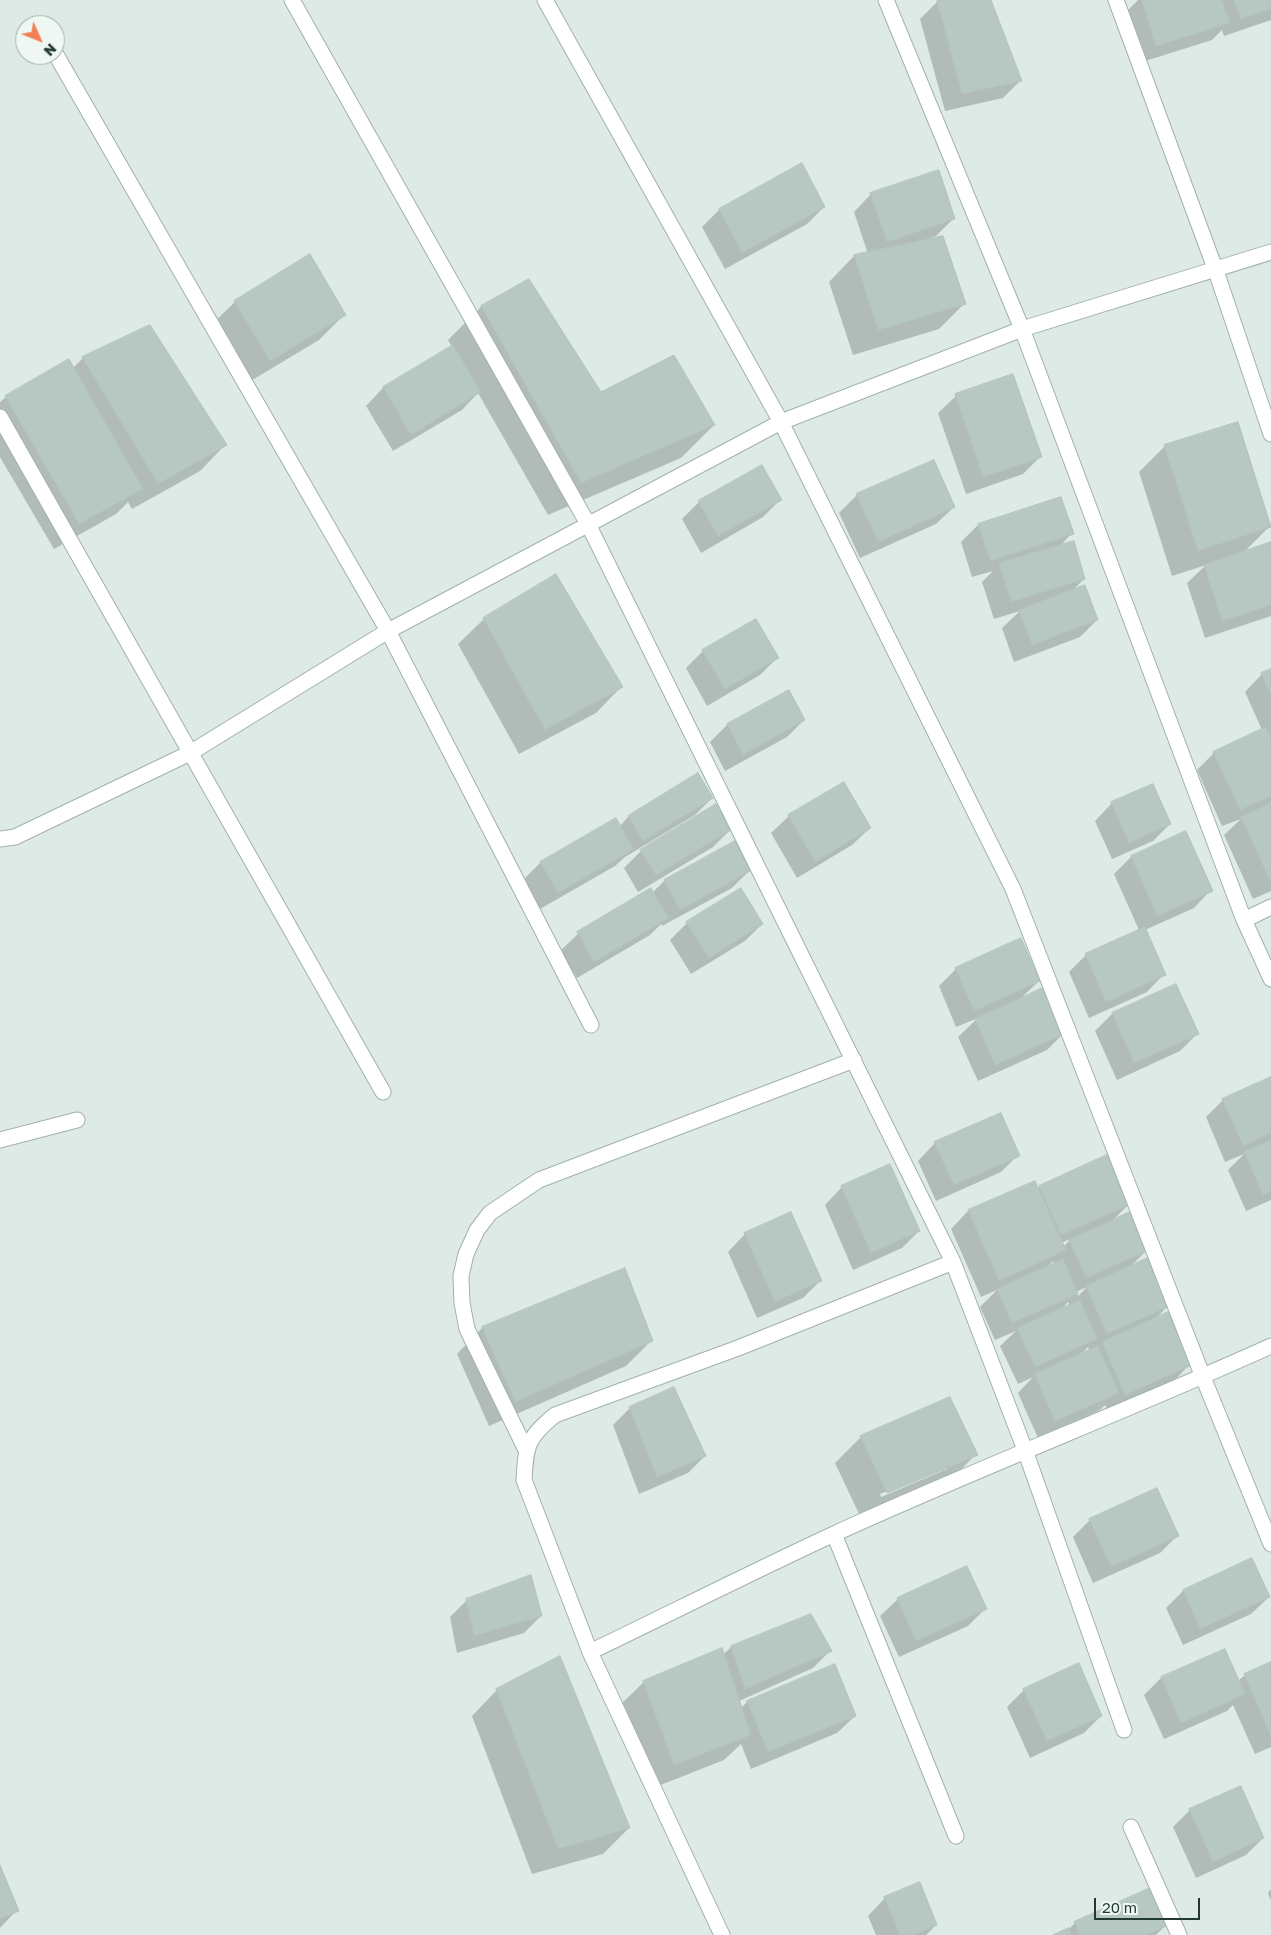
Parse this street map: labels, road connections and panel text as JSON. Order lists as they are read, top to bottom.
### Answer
{
  "scale_bar": "20 m",
  "north": "bottom right"
}
